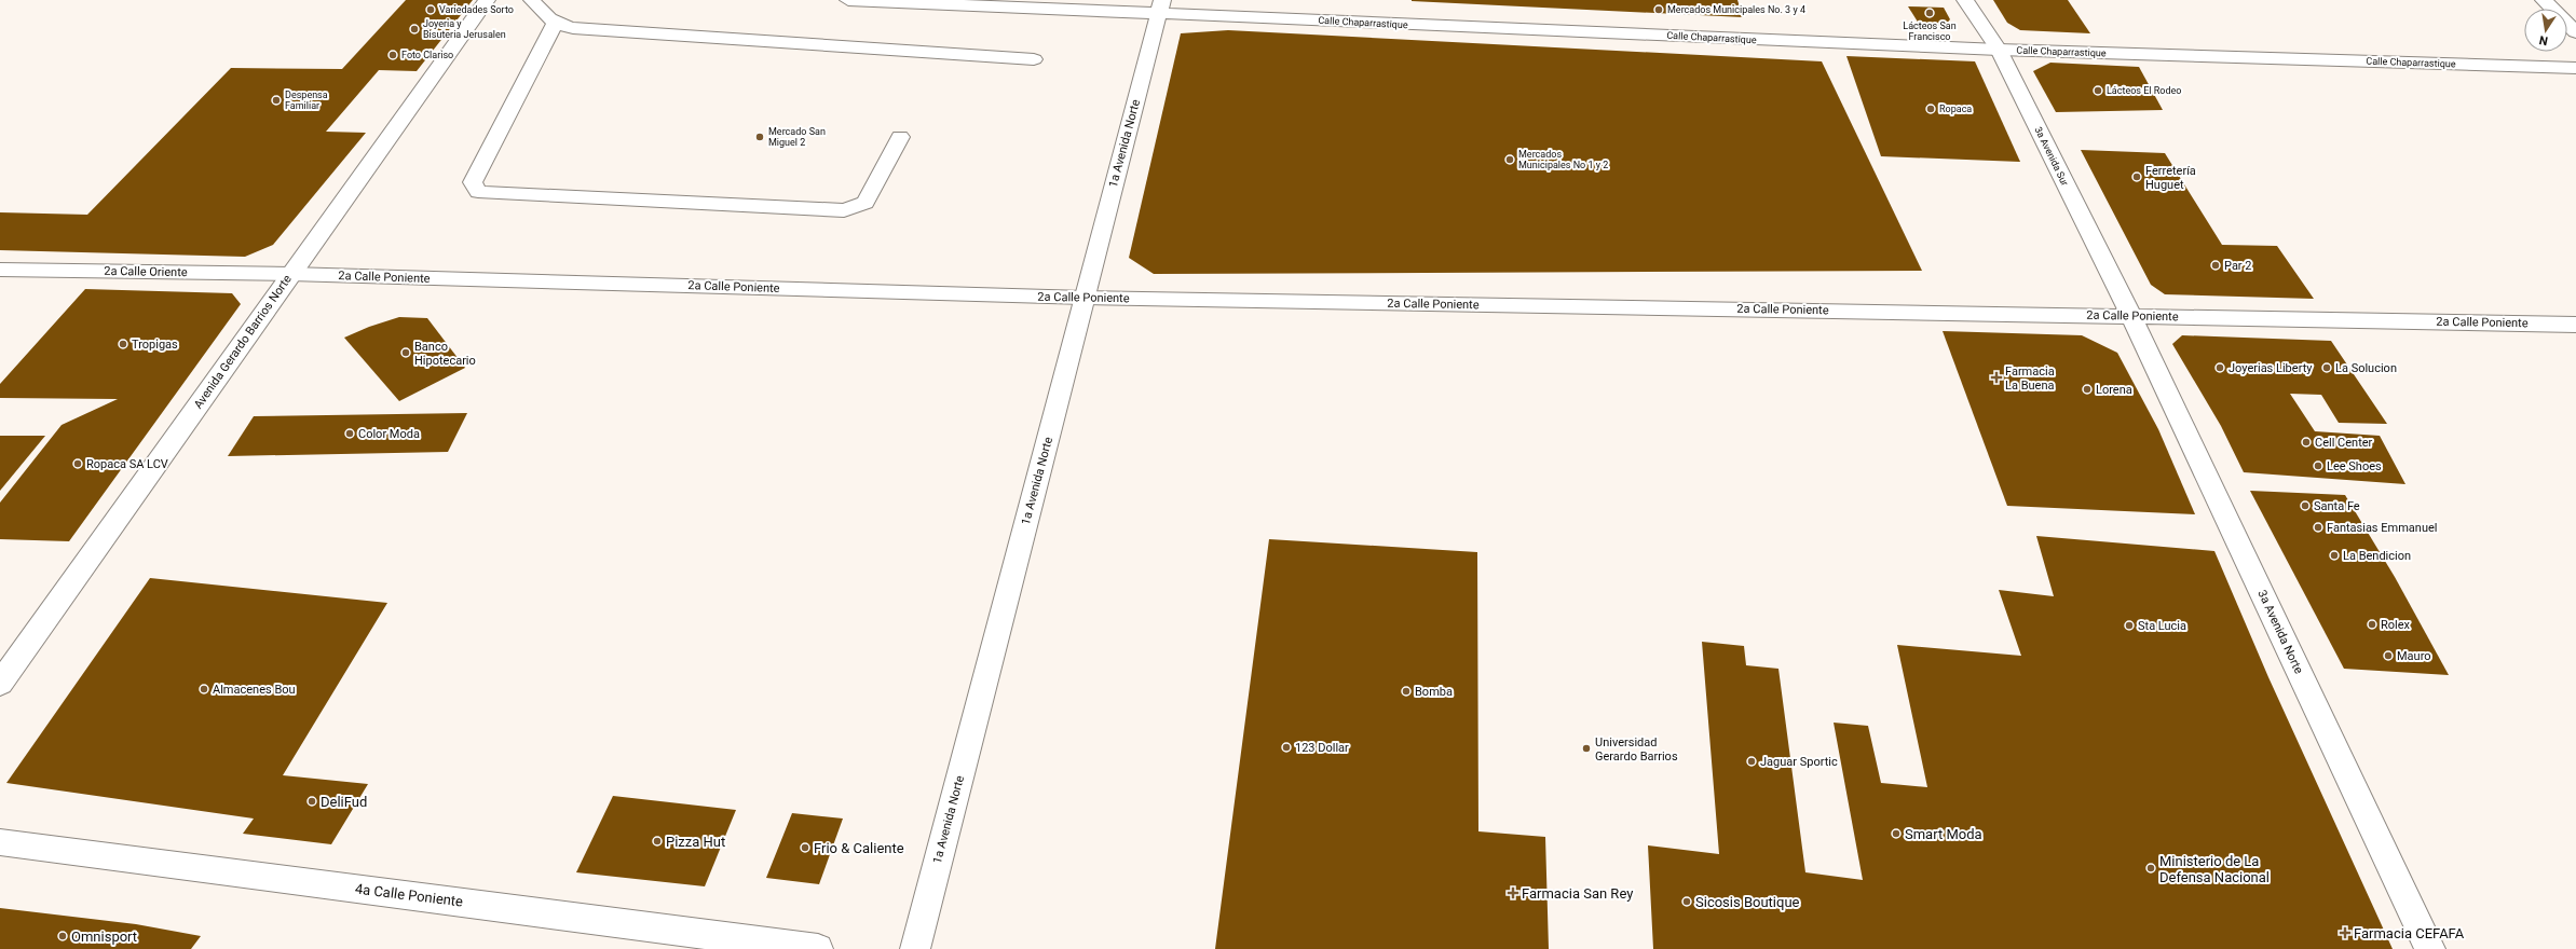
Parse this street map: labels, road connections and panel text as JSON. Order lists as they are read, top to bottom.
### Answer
{
  "streets": {
    "street": [
      "Calle Chaparrastique",
      "1a Avenida Norte",
      "3a Avenida Sur",
      "2a Calle Oriente",
      "2a Calle Poniente",
      "Avenida Gerardo Barrios Norte",
      "3a Avenida Norte",
      "4a Calle Poniente"
    ]
  },
  "crossings": [
    ["Calle Chaparrastique", "1a Avenida Norte"],
    ["Calle Chaparrastique", "3a Avenida Sur"],
    ["1a Avenida Norte", "2a Calle Poniente"],
    ["3a Avenida Sur", "2a Calle Poniente"],
    ["3a Avenida Sur", "3a Avenida Norte"],
    ["2a Calle Oriente", "2a Calle Poniente"],
    ["2a Calle Oriente", "Avenida Gerardo Barrios Norte"],
    ["2a Calle Poniente", "Avenida Gerardo Barrios Norte"],
    ["2a Calle Poniente", "3a Avenida Norte"]
  ],
  "places": {
    "other": [
      "Variedades Sorto",
      "Mercados Municipales No. 3 y 4",
      "Lácteos San Francisco",
      "Joyeria y Bisuteria Jerusalen",
      "Foto Clariso",
      "Lácteos El Rodeo",
      "Despensa Familiar",
      "Ropaca",
      "Mercado San Miguel 2",
      "Mercados Municipales No 1 y 2",
      "Ferretería Huguet",
      "Par 2",
      "Tropigas",
      "Banco Hipotecario",
      "Joyerias Liberty",
      "La Solucion",
      "Lorena",
      "Color Moda",
      "Cell Center",
      "Ropaca SA LCV",
      "Lee Shoes",
      "Santa Fe",
      "Fantasias Emmanuel",
      "La Bendicion",
      "Rolex",
      "Sta Lucia",
      "Mauro",
      "Almacenes Bou",
      "Bomba",
      "123 Dollar",
      "Universidad Gerardo Barrios",
      "Jaguar Sportic",
      "DeliFud",
      "Smart Moda",
      "Pizza Hut",
      "Frio & Caliente",
      "Ministerio de La Defensa Nacional",
      "Sicosis Boutique",
      "Omnisport"
    ],
    "health": ["Farmacia La Buena", "Farmacia San Rey", "Farmacia CEFAFA"]
  },
  "north": "bottom"
}
